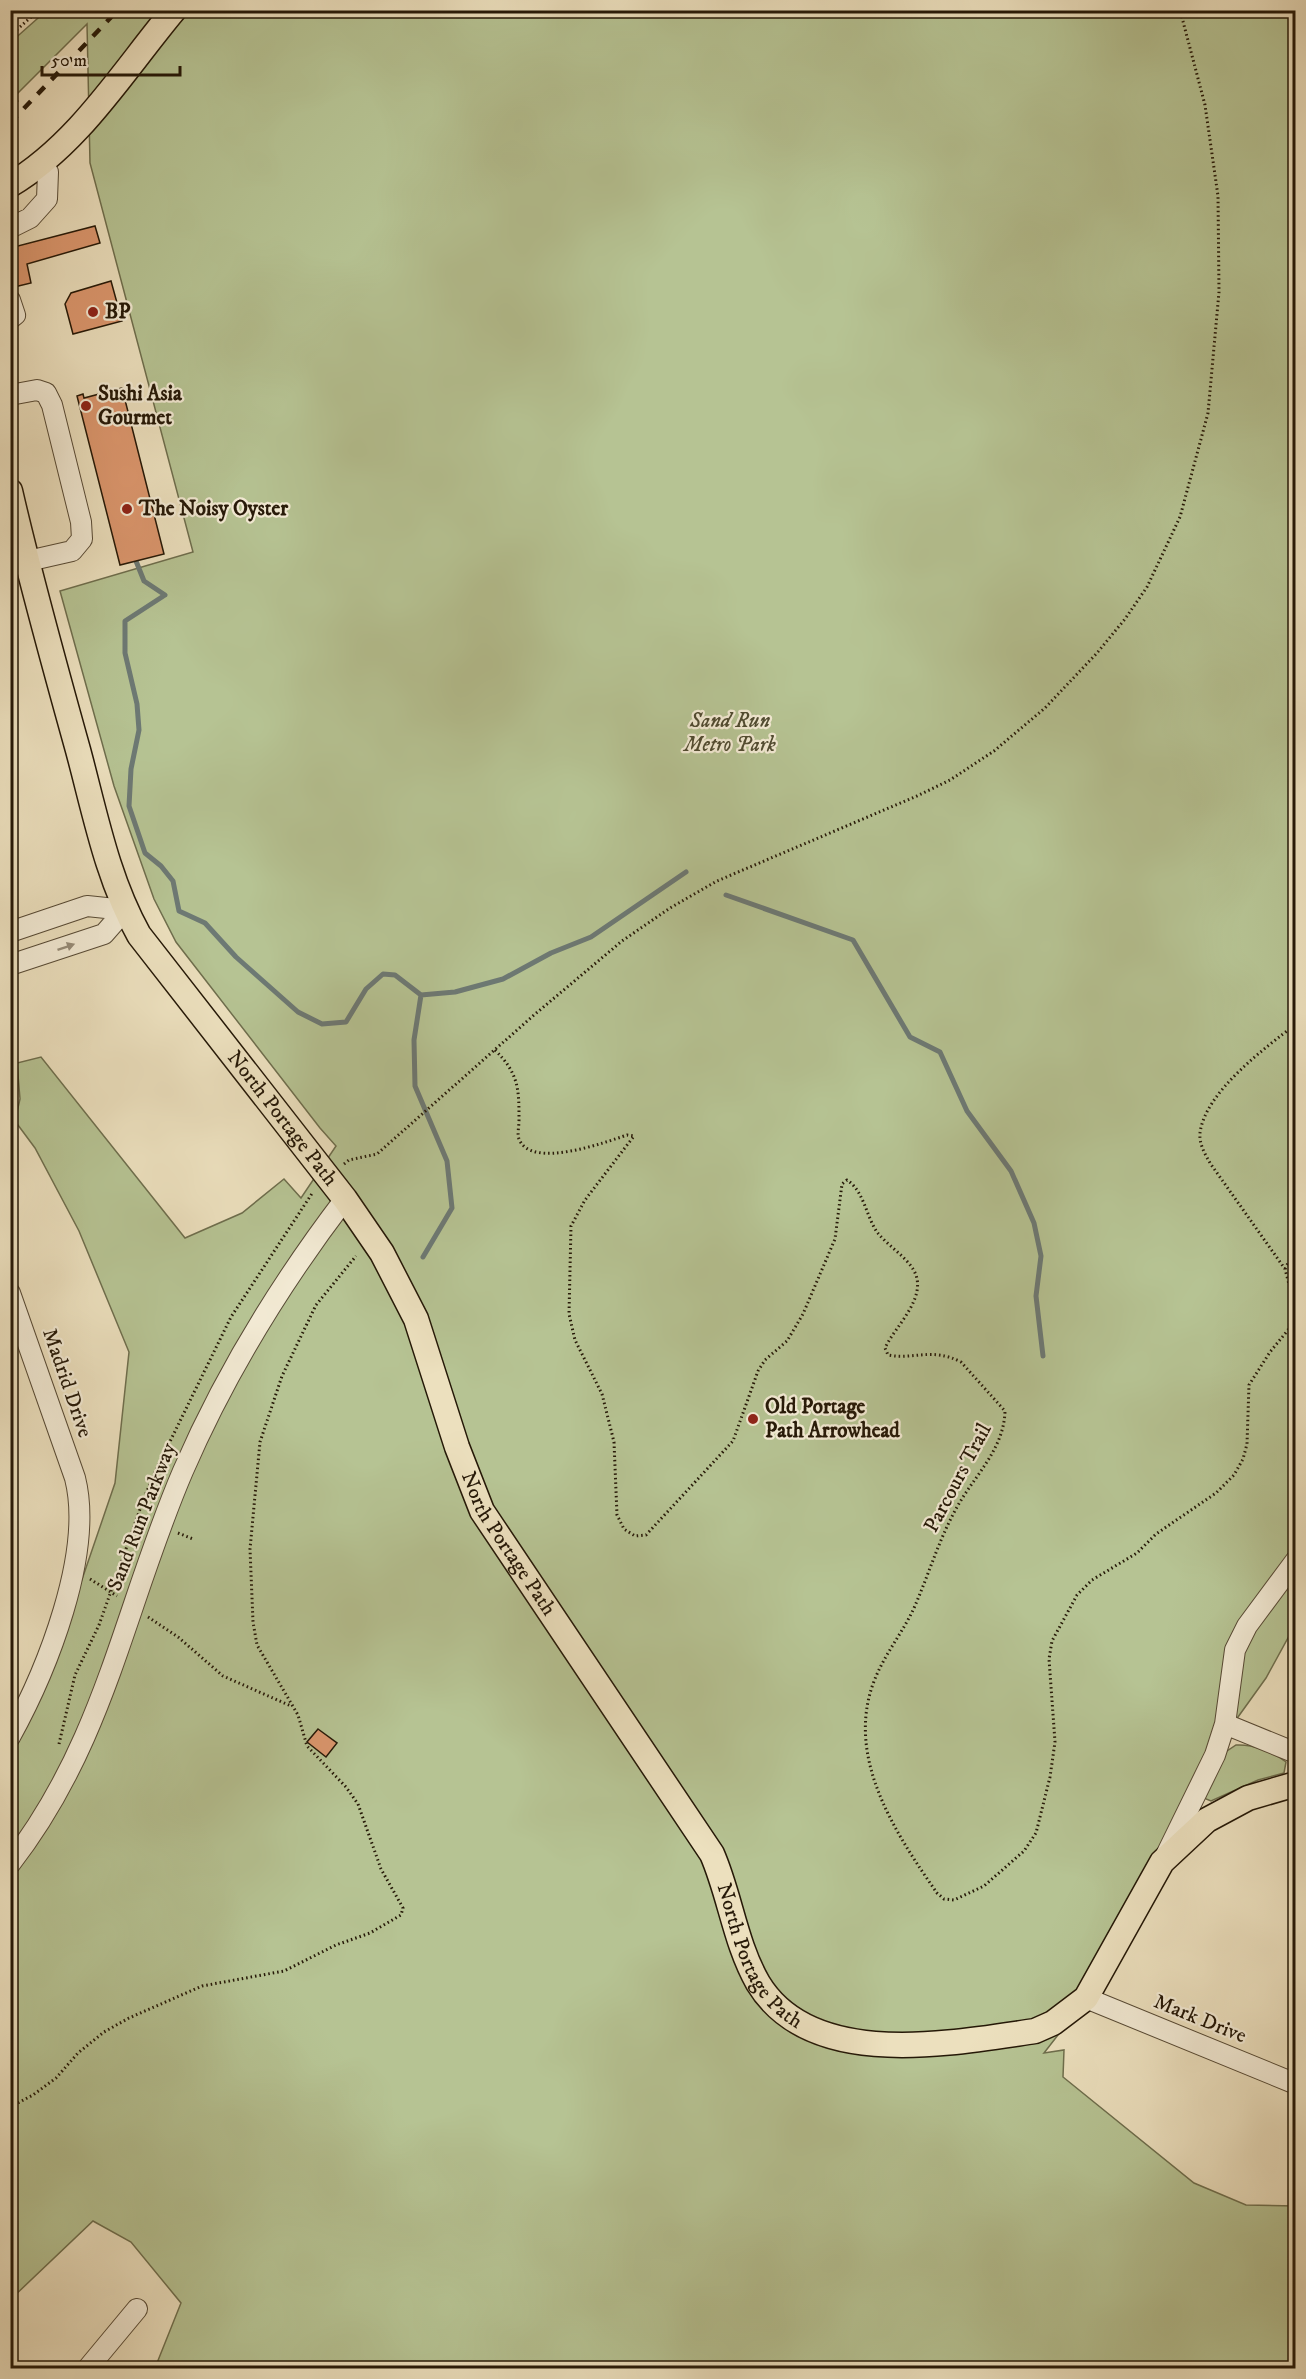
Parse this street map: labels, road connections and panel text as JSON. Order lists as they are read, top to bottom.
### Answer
{
  "streets": {
    "main road": ["North Portage Path"],
    "street": ["Madrid Drive", "Sand Run Parkway", "Mark Drive"],
    "path": ["Parcours Trail"]
  },
  "crossings": [
    ["North Portage Path", "Sand Run Parkway"],
    ["North Portage Path", "Mark Drive"]
  ],
  "parks": ["Sand Run Metro Park"],
  "places": [
    "BP",
    "Sushi Asia Gourmet",
    "The Noisy Oyster",
    "Old Portage Path Arrowhead"
  ],
  "scale_bar": "50 m"
}
